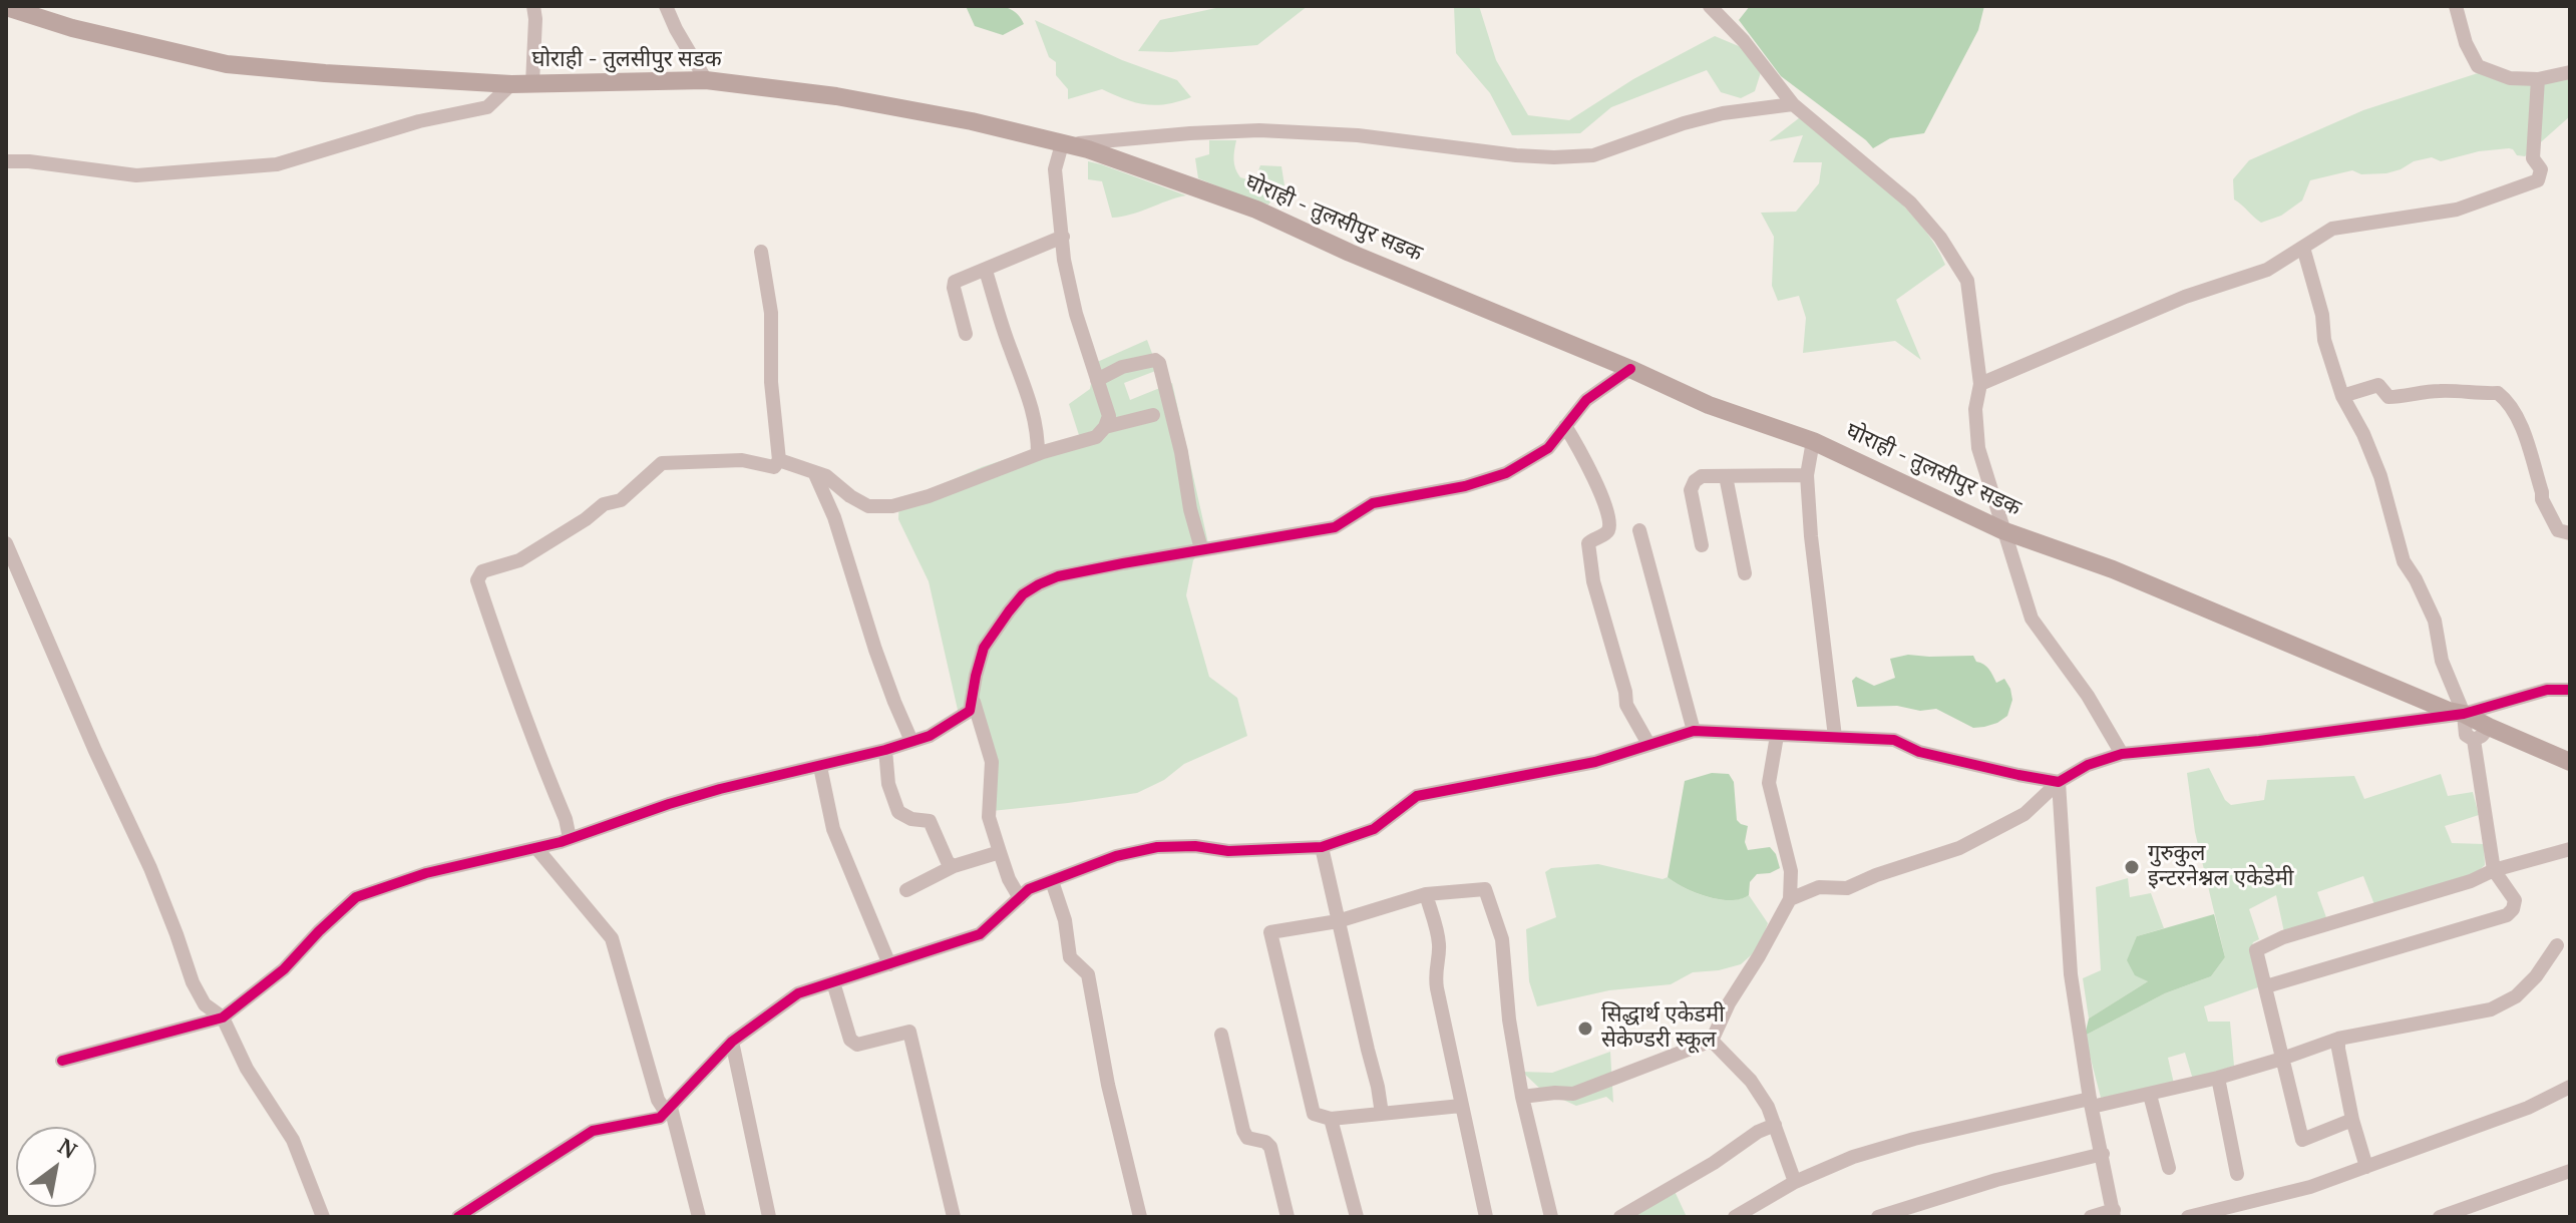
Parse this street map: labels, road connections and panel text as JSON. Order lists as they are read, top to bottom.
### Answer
{
  "streets": {
    "main road": ["घोराही - तुलसीपुर सडक"]
  },
  "places": ["गुरुकुल इन्टरनेश्नल एकेडेमी", "सिद्धार्थ एकेडमी सेकेण्डरी स्कूल"],
  "north": "top right"
}
